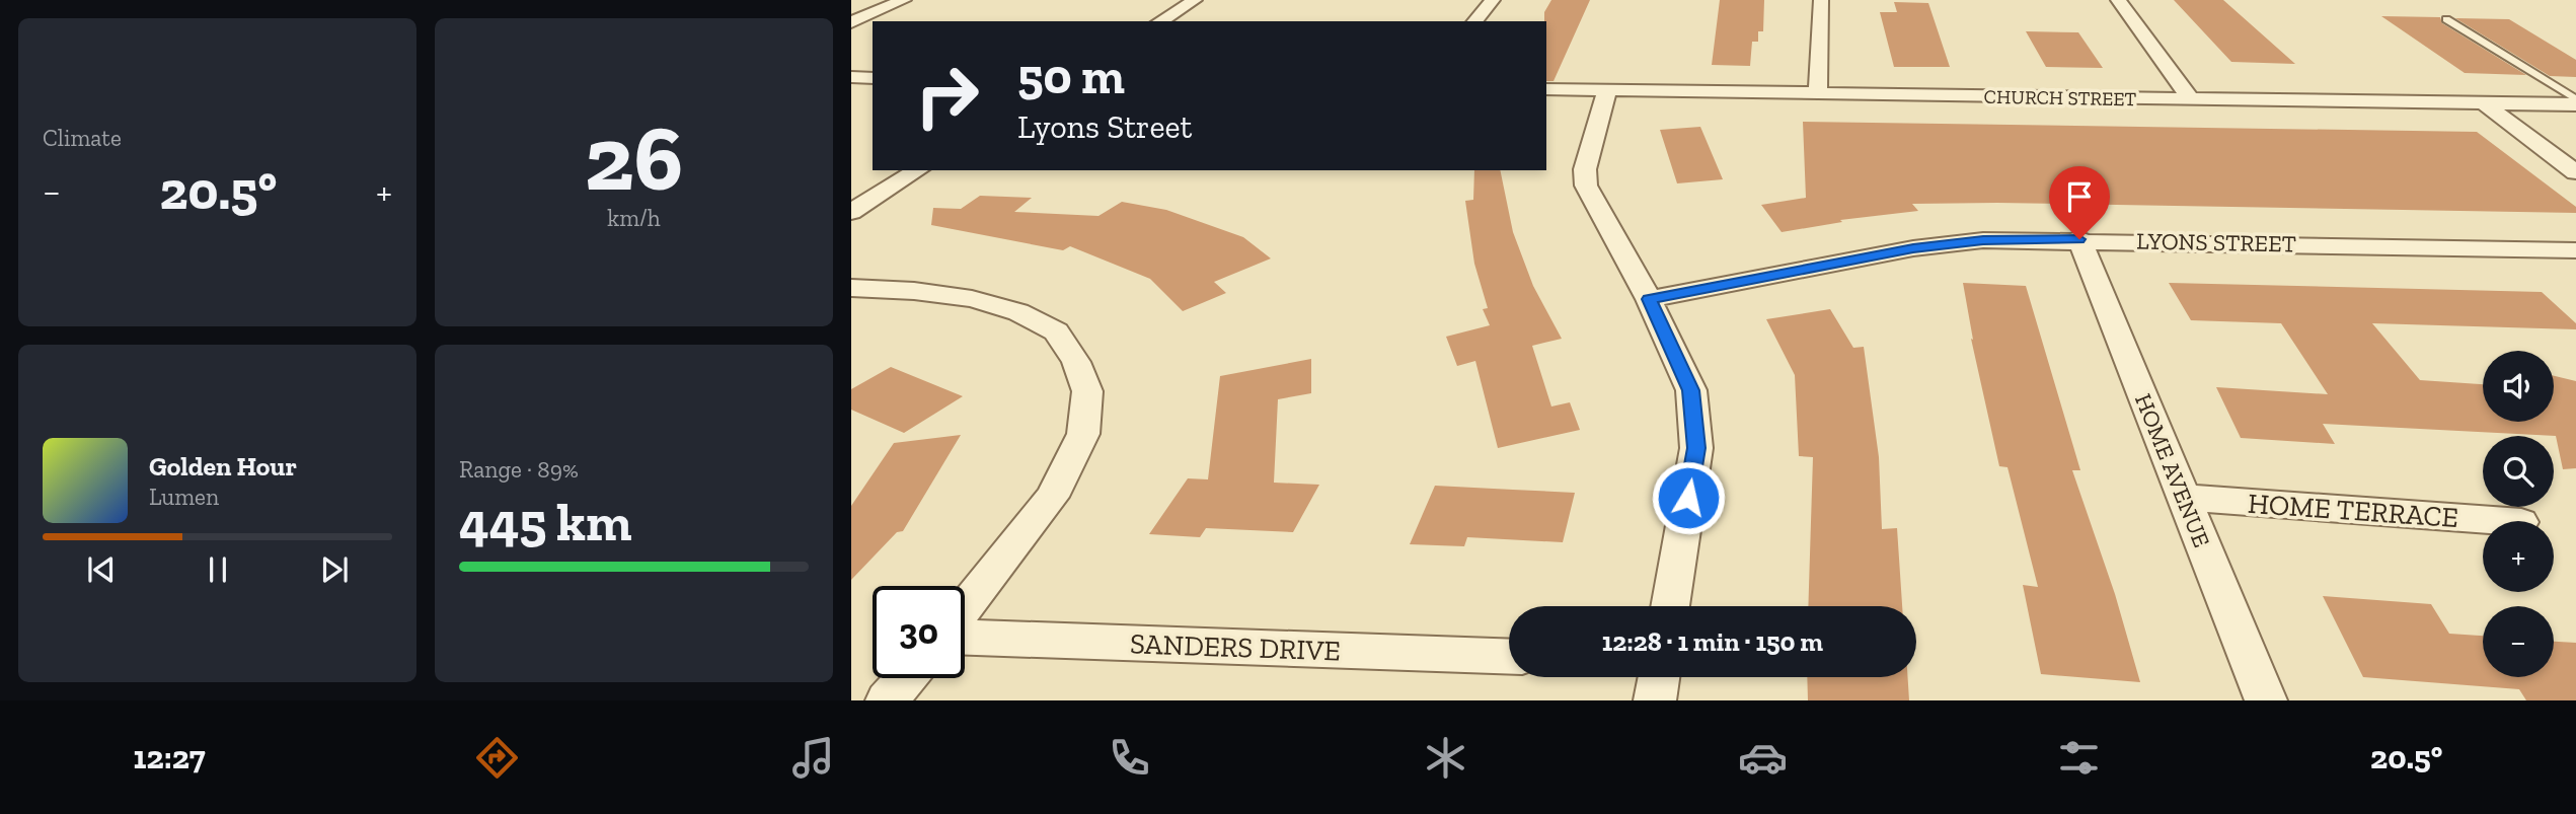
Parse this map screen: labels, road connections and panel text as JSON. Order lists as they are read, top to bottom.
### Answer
{
  "streets": {
    "street": [
      "CHURCH STREET",
      "LYONS STREET",
      "HOME AVENUE",
      "HOME TERRACE",
      "SANDERS DRIVE"
    ]
  },
  "crossings": [
    ["LYONS STREET", "HOME AVENUE"],
    ["HOME AVENUE", "HOME TERRACE"]
  ],
  "page": {
    "tile": [
      "Climate",
      ["26", "km/h"],
      ["Range · 89%", "445 km"]
    ],
    "turn": ["50 m", "Lyons Street"],
    "heat": ["−", "20.5°", "+"],
    "map_buttons": ["+", "−"],
    "song": ["Golden Hour", "Lumen"],
    "limit": "30",
    "trip": "12:28 · 1 min · 150 m",
    "tabs": ["12:27", "20.5°"]
  }
}
